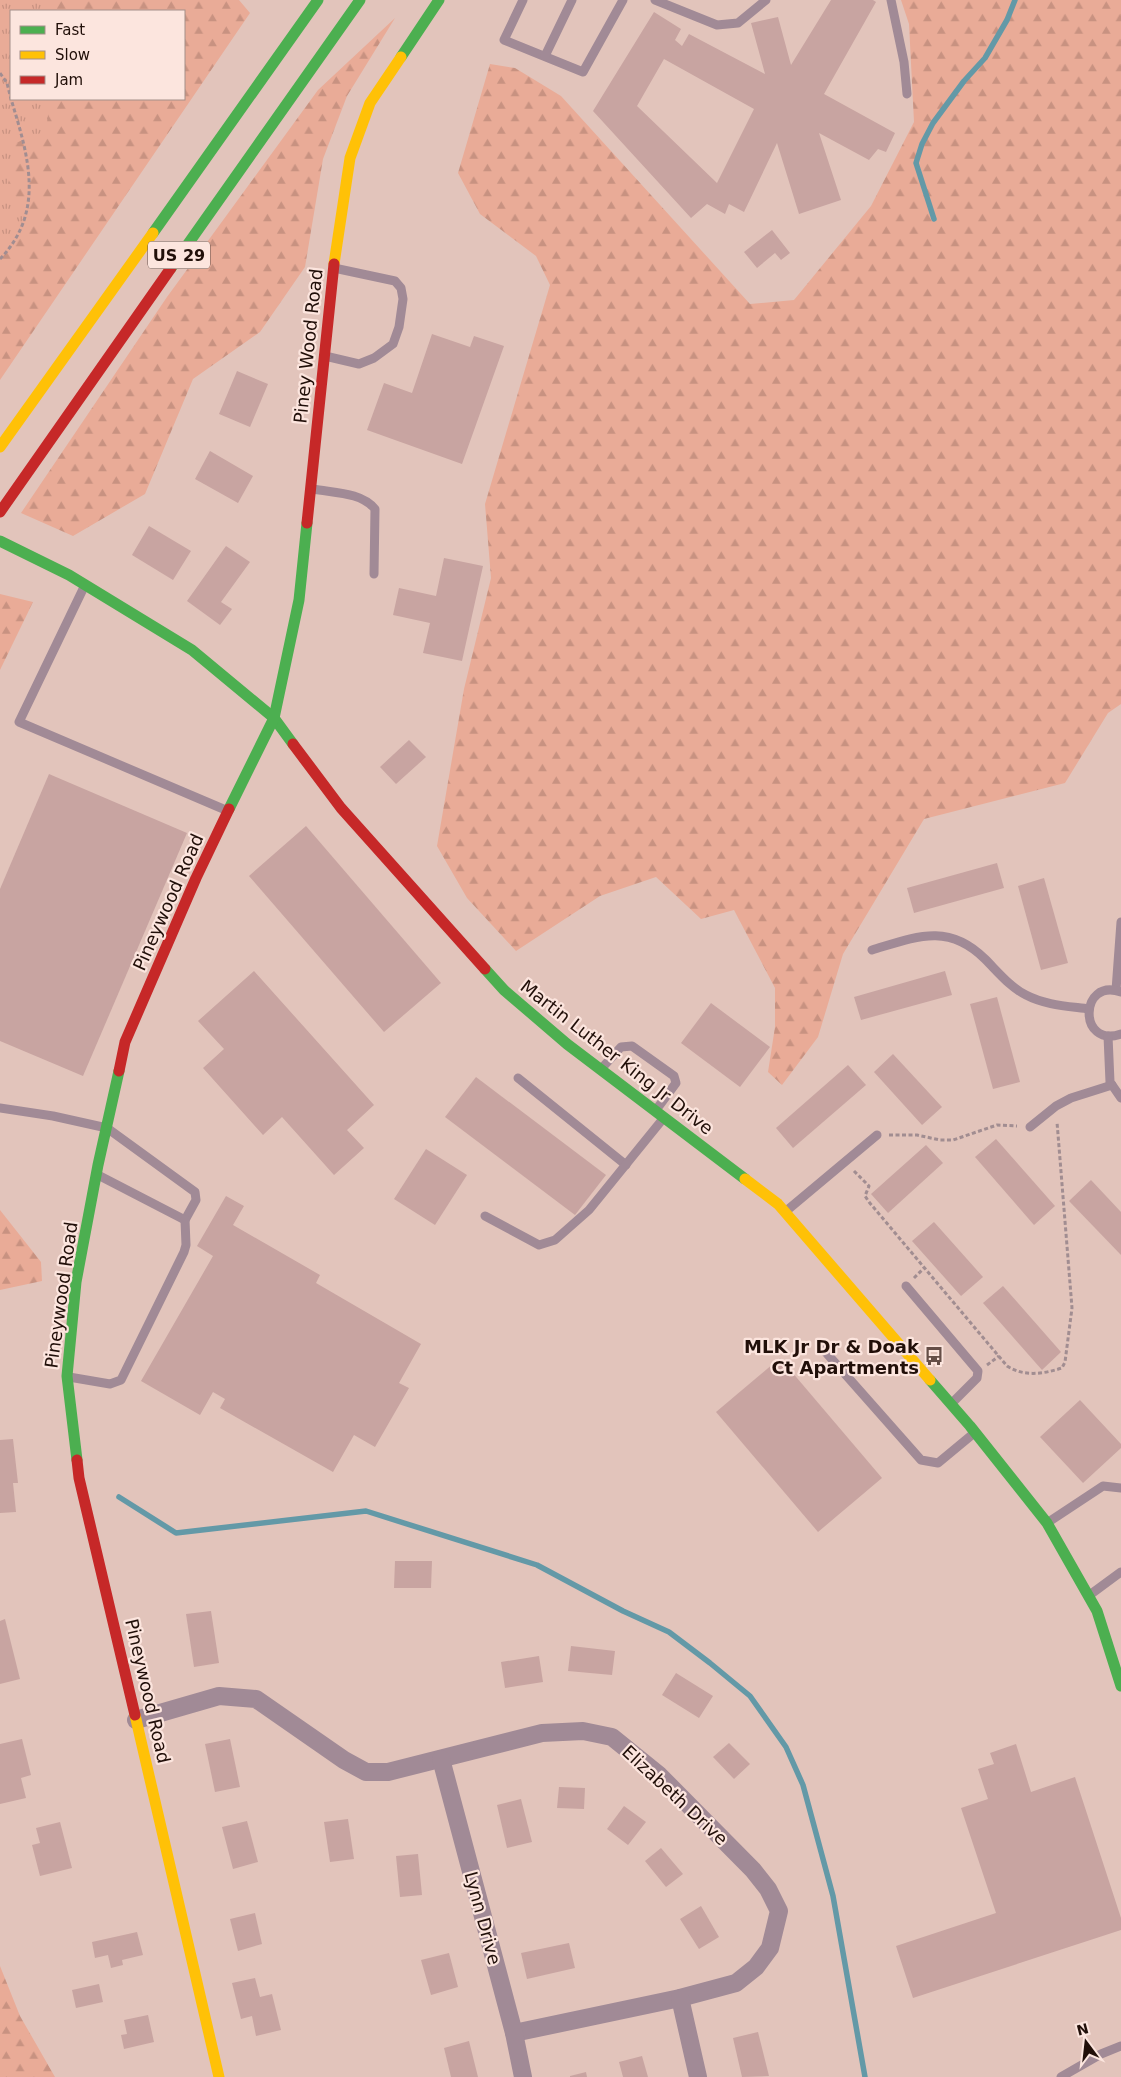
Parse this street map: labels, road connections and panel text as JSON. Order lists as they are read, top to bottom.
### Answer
{
  "streets": {
    "main road": [
      "US 29",
      "Piney Wood Road",
      "Pineywood Road",
      "Martin Luther King Jr Drive"
    ],
    "street": ["Elizabeth Drive", "Lynn Drive"]
  },
  "crossings": [
    ["Piney Wood Road", "Pineywood Road"],
    ["Piney Wood Road", "Martin Luther King Jr Drive"],
    ["Pineywood Road", "Martin Luther King Jr Drive"],
    ["Pineywood Road", "Elizabeth Drive"],
    ["Elizabeth Drive", "Lynn Drive"]
  ],
  "places": {
    "bus stop": ["MLK Jr Dr & Doak Ct Apartments"]
  },
  "legend": ["Fast", "Slow", "Jam"],
  "north": "top"
}
